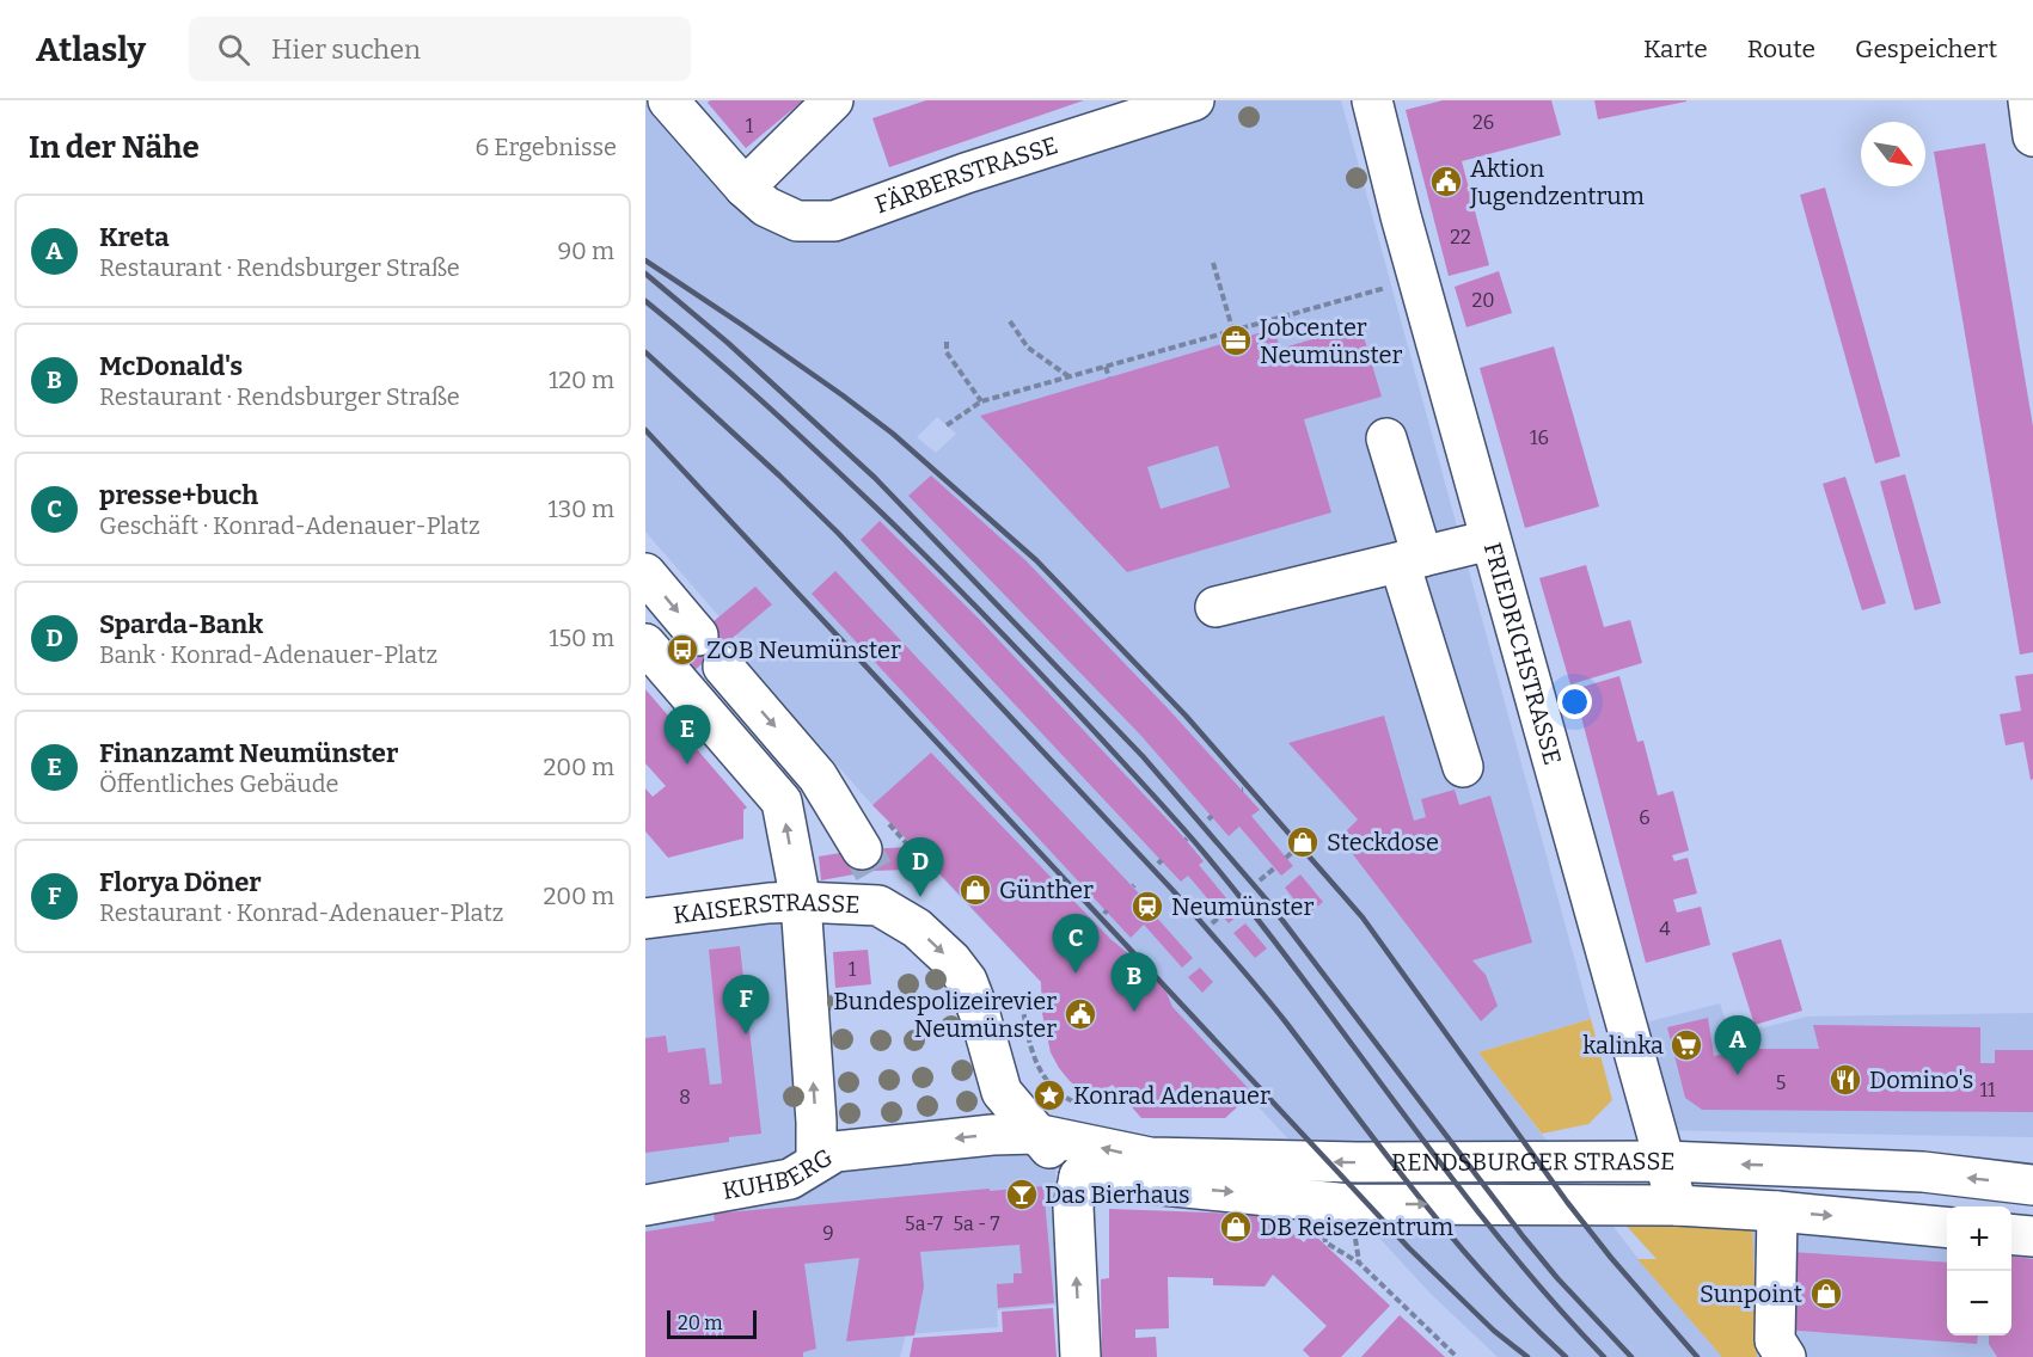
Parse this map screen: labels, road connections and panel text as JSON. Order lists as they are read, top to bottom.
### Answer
{
  "streets": {
    "street": [
      "FÄRBERSTRASSE",
      "FRIEDRICHSTRASSE",
      "KAISERSTRASSE",
      "RENDSBURGER STRASSE",
      "KUHBERG"
    ]
  },
  "crossings": [
    ["FRIEDRICHSTRASSE", "RENDSBURGER STRASSE"],
    ["RENDSBURGER STRASSE", "KUHBERG"]
  ],
  "one_way": ["KUHBERG"],
  "places": {
    "public building": ["Aktion Jugendzentrum", "Bundespolizeirevier Neumünster"],
    "office": ["Jobcenter Neumünster"],
    "bus stop": ["ZOB Neumünster"],
    "shop": [
      "Steckdose",
      "Günther",
      "DB Reisezentrum",
      "Sunpoint"
    ],
    "station": ["Neumünster"],
    "supermarket": ["kalinka"],
    "restaurant": ["Domino's"],
    "place": ["Konrad Adenauer"],
    "bar": ["Das Bierhaus"]
  },
  "house_numbers": [
    "26",
    "1",
    "22",
    "20",
    "16",
    "6",
    "4",
    "1",
    "5",
    "11",
    "8",
    "5a-7",
    "5a - 7",
    "9"
  ],
  "scale_bar": "20 m",
  "north": "bottom right",
  "page": {
    "header": "Atlasly",
    "search": "Hier suchen",
    "nav": ["Karte", "Route", "Gespeichert"],
    "heading": ["In der Nähe", "6 Ergebnisse"],
    "list": [
      {
        "mark": "A",
        "name": "Kreta",
        "note": "Restaurant · Rendsburger Straße",
        "value": "90 m"
      },
      {
        "mark": "B",
        "name": "McDonald's",
        "note": "Restaurant · Rendsburger Straße",
        "value": "120 m"
      },
      {
        "mark": "C",
        "name": "presse+buch",
        "note": "Geschäft · Konrad-Adenauer-Platz",
        "value": "130 m"
      },
      {
        "mark": "D",
        "name": "Sparda-Bank",
        "note": "Bank · Konrad-Adenauer-Platz",
        "value": "150 m"
      },
      {
        "mark": "E",
        "name": "Finanzamt Neumünster",
        "note": "Öffentliches Gebäude",
        "value": "200 m"
      },
      {
        "mark": "F",
        "name": "Florya Döner",
        "note": "Restaurant · Konrad-Adenauer-Platz",
        "value": "200 m"
      }
    ],
    "pins": [
      "E",
      "D",
      "C",
      "B",
      "F",
      "A"
    ],
    "map_buttons": ["+", "−"],
    "scale": "20 m"
  }
}
